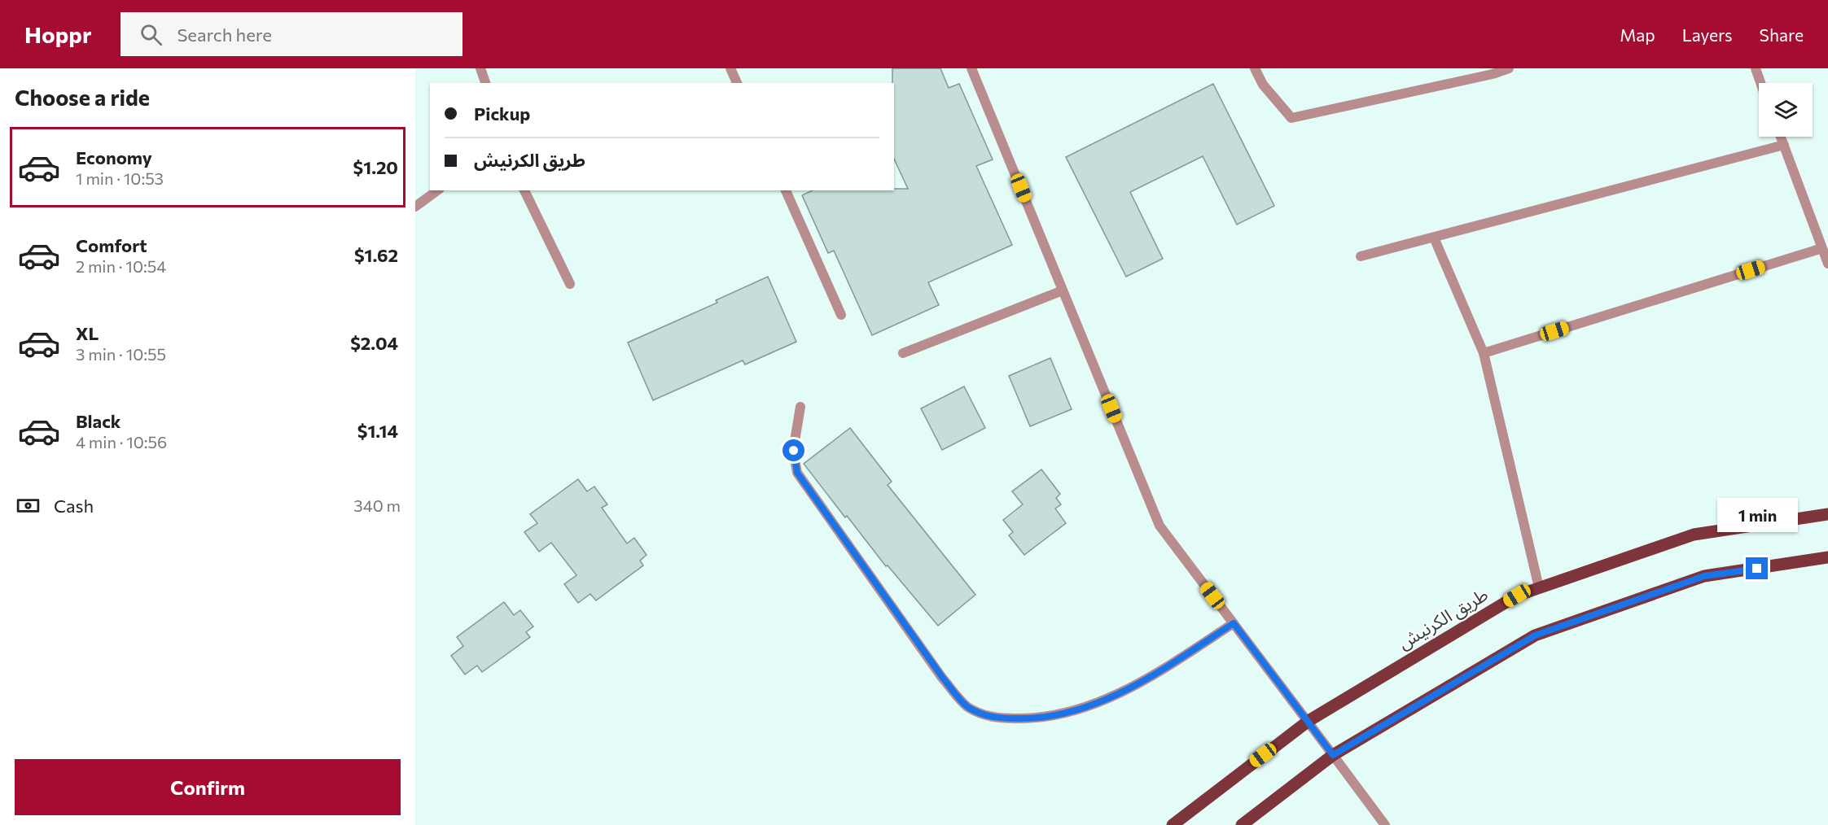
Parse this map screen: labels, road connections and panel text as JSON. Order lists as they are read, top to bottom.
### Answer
{
  "streets": {
    "main road": ["طريق الكرنيش"]
  },
  "page": {
    "header": "Hoppr",
    "search": "Search here",
    "nav": ["Map", "Layers", "Share"],
    "heading": "Choose a ride",
    "banner": ["Pickup", "طريق الكرنيش"],
    "list": [
      {
        "name": "Economy",
        "note": "1 min · 10:53",
        "value": "$1.20"
      },
      {
        "name": "Comfort",
        "note": "2 min · 10:54",
        "value": "$1.62"
      },
      {
        "name": "XL",
        "note": "3 min · 10:55",
        "value": "$2.04"
      },
      {
        "name": "Black",
        "note": "4 min · 10:56",
        "value": "$1.14"
      }
    ],
    "pay": ["Cash", "340 m"],
    "bubble": "1 min",
    "buttons": "Confirm"
  }
}
